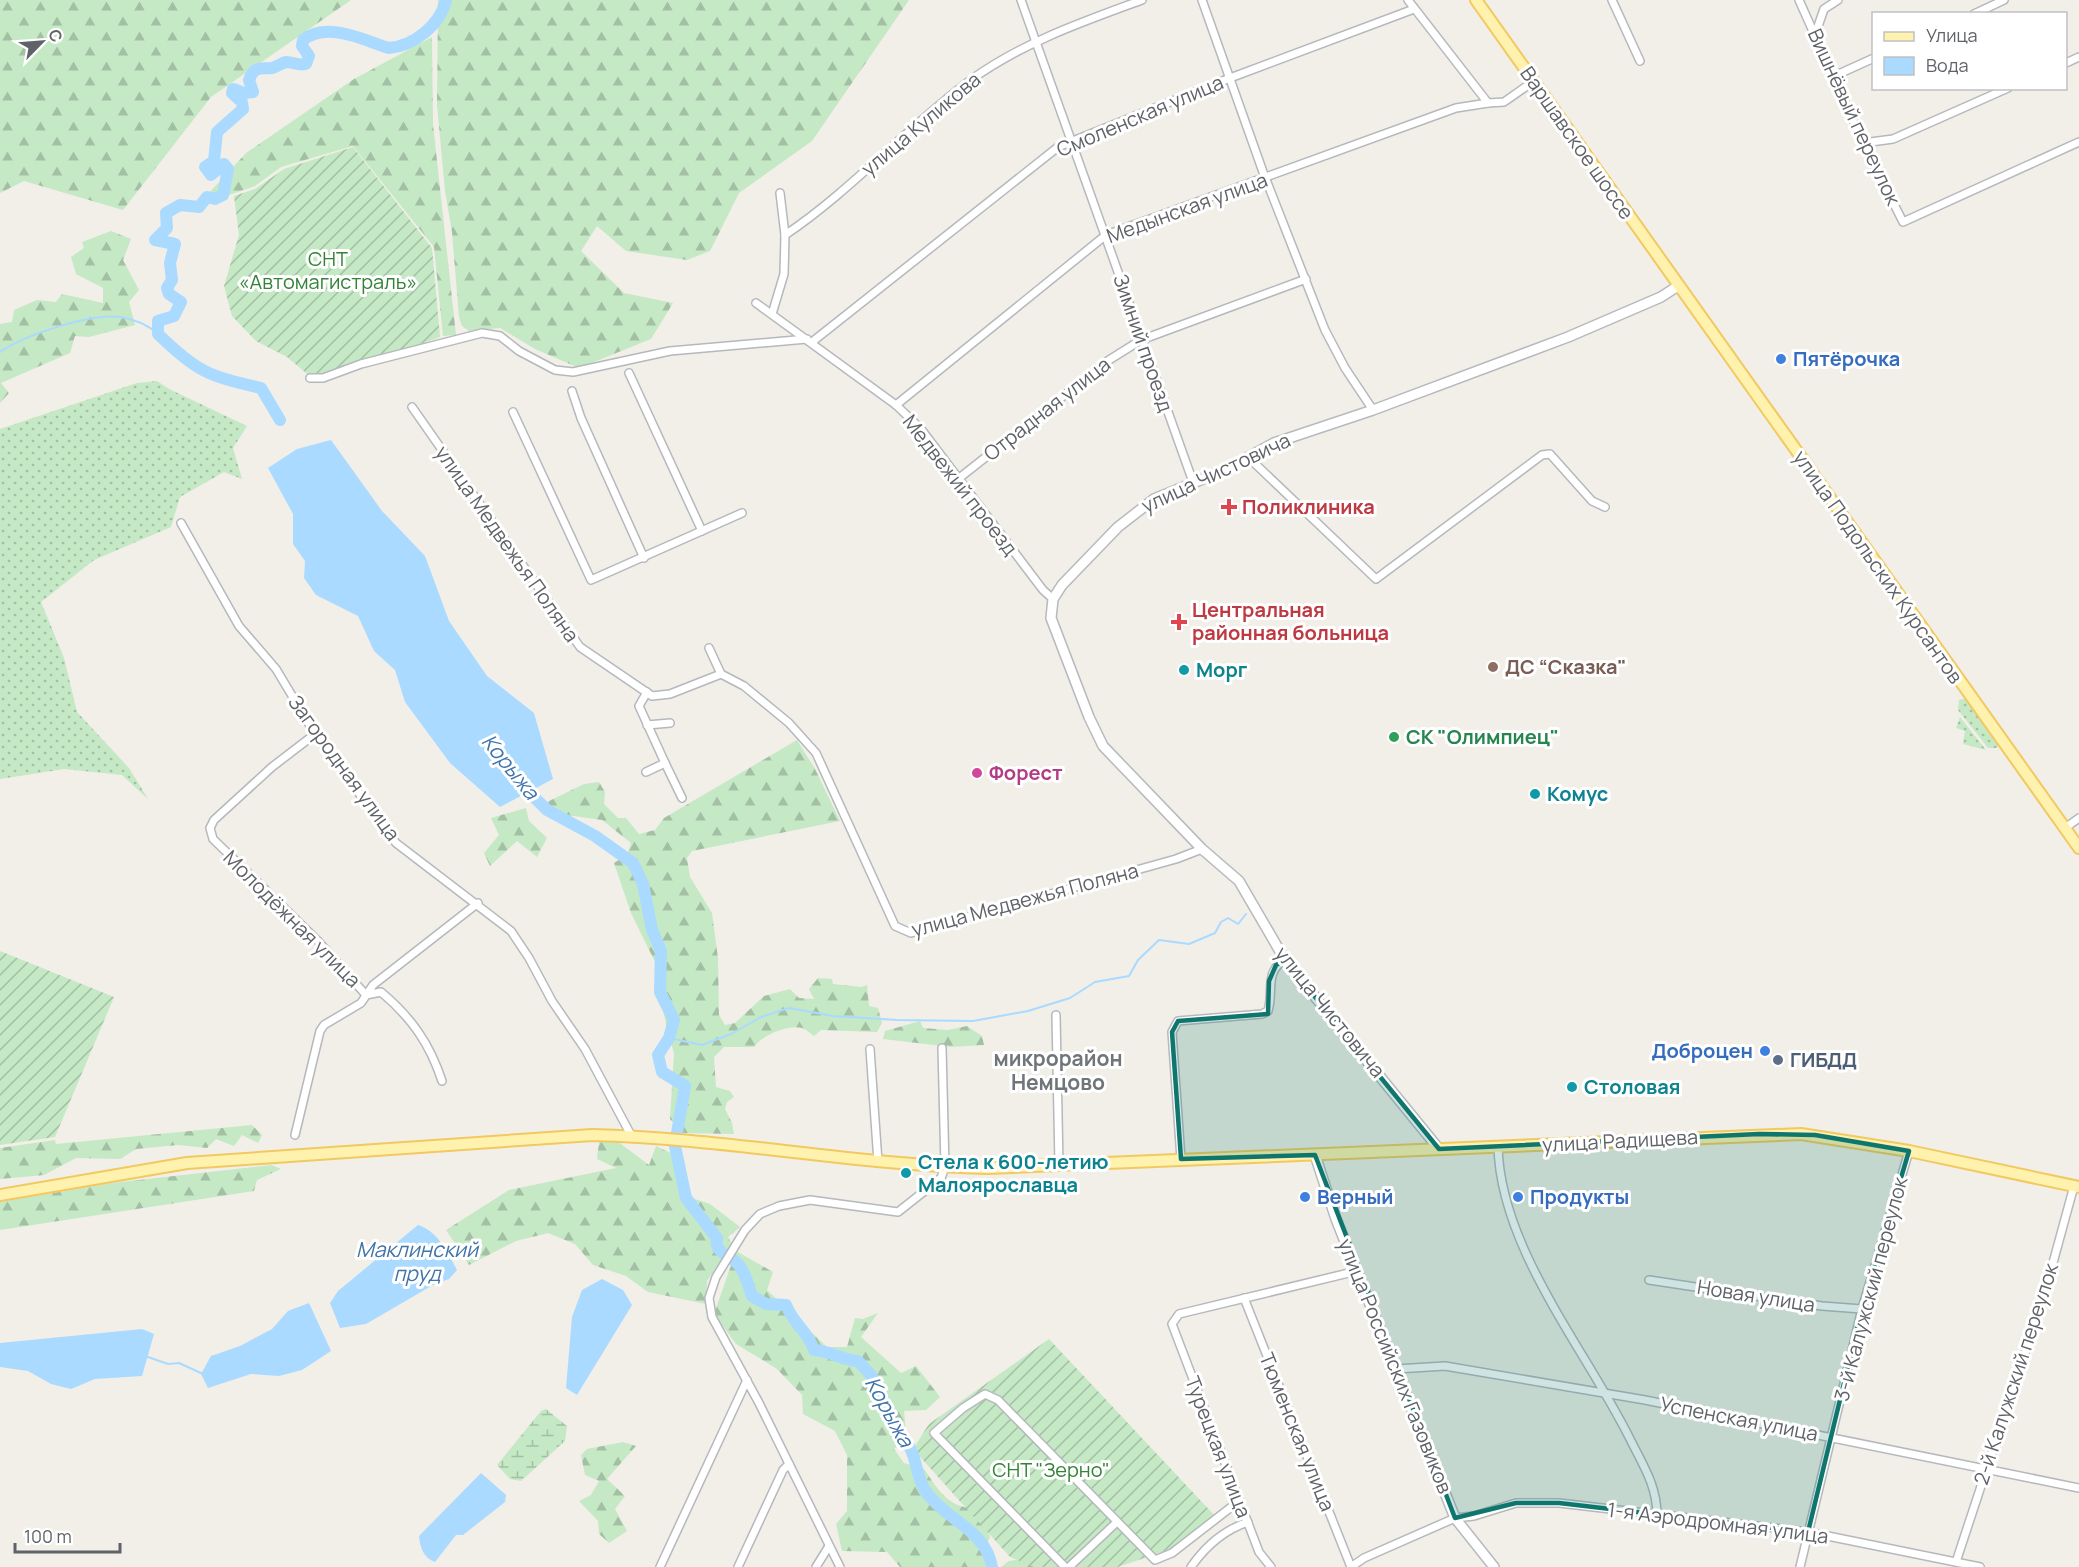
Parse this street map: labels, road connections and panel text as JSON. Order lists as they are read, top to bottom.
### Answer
{
  "streets": {
    "main road": ["Варшавское шоссе", "улица Подольских Курсантов", "улица Радищева"],
    "street": [
      "Смоленская улица",
      "Вишнёвый переулок",
      "улица Куликова",
      "Медынская улица",
      "Зимний проезд",
      "Отрадная улица",
      "улица Чистовича",
      "Медвежий проезд",
      "улица Медвежья Поляна",
      "Загородная улица",
      "Молодёжная улица",
      "3-й Калужский переулок",
      "Новая улица",
      "улица Российских Газовиков",
      "2-й Калужский переулок",
      "Успенская улица",
      "Тюменская улица",
      "Турецкая улица",
      "1-я Аэродромная улица"
    ]
  },
  "crossings": [
    ["Смоленская улица", "Зимний проезд"],
    ["Смоленская улица", "Медвежий проезд"],
    ["улица Куликова", "Зимний проезд"],
    ["Варшавское шоссе", "Медынская улица"],
    ["Варшавское шоссе", "улица Чистовича"],
    ["Варшавское шоссе", "улица Подольских Курсантов"],
    ["Медынская улица", "Зимний проезд"],
    ["Медынская улица", "Медвежий проезд"],
    ["Зимний проезд", "Отрадная улица"],
    ["Зимний проезд", "улица Чистовича"],
    ["Отрадная улица", "Медвежий проезд"],
    ["улица Чистовича", "Медвежий проезд"],
    ["улица Чистовича", "улица Медвежья Поляна"],
    ["улица Чистовича", "улица Подольских Курсантов"],
    ["улица Чистовича", "улица Радищева"],
    ["Загородная улица", "Молодёжная улица"],
    ["Загородная улица", "улица Радищева"],
    ["улица Радищева", "3-й Калужский переулок"],
    ["улица Радищева", "улица Российских Газовиков"],
    ["улица Радищева", "2-й Калужский переулок"],
    ["3-й Калужский переулок", "Новая улица"],
    ["3-й Калужский переулок", "Успенская улица"],
    ["3-й Калужский переулок", "1-я Аэродромная улица"],
    ["улица Российских Газовиков", "Успенская улица"],
    ["улица Российских Газовиков", "1-я Аэродромная улица"],
    ["2-й Калужский переулок", "Успенская улица"],
    ["2-й Калужский переулок", "1-я Аэродромная улица"],
    ["Тюменская улица", "Турецкая улица"],
    ["Тюменская улица", "1-я Аэродромная улица"]
  ],
  "districts": ["микрорайон Немцово"],
  "water": ["Корыжа", "Маклинский пруд"],
  "parks": ["СНТ «Автомагистраль»", "СНТ \"Зерно\""],
  "places": {
    "other": [
      "Пятёрочка",
      "ДС “Сказка\"",
      "Морг",
      "СК \"Олимпиец\"",
      "Форест",
      "Комус",
      "Доброцен",
      "ГИБДД",
      "Столовая",
      "Стела к 600-летию Малоярославца",
      "Верный",
      "Продукты"
    ],
    "health": ["Поликлиника", "Центральная районная больница"]
  },
  "legend": ["Улица", "Вода"],
  "scale_bar": "100 m",
  "north": "top right"
}
